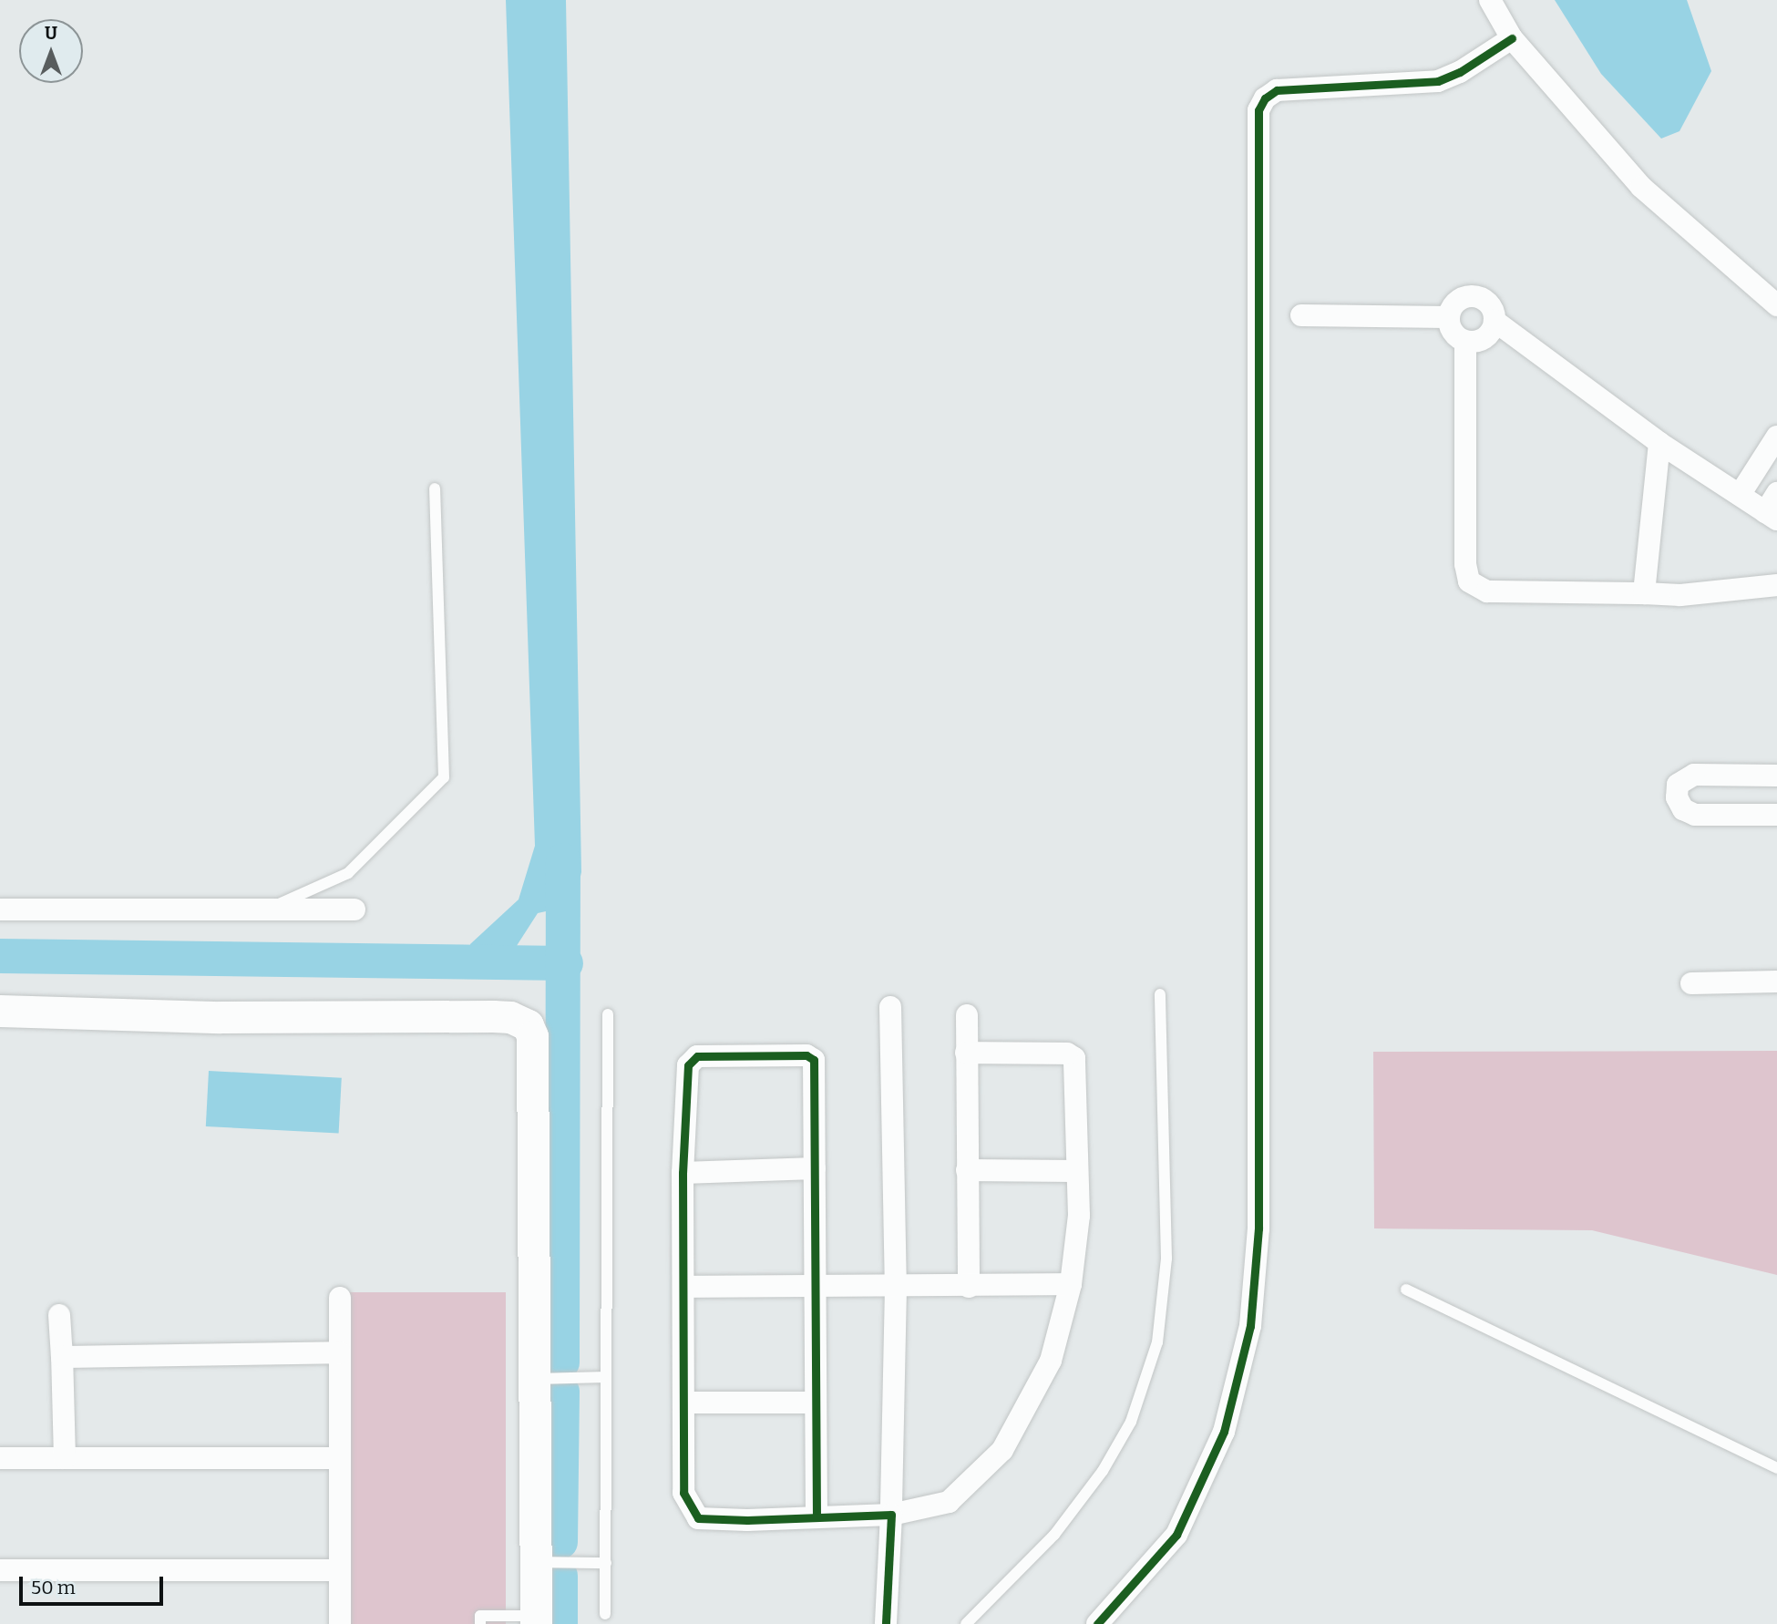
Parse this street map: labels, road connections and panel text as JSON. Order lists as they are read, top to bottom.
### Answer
{
  "scale_bar": "50 m",
  "north": "top"
}
